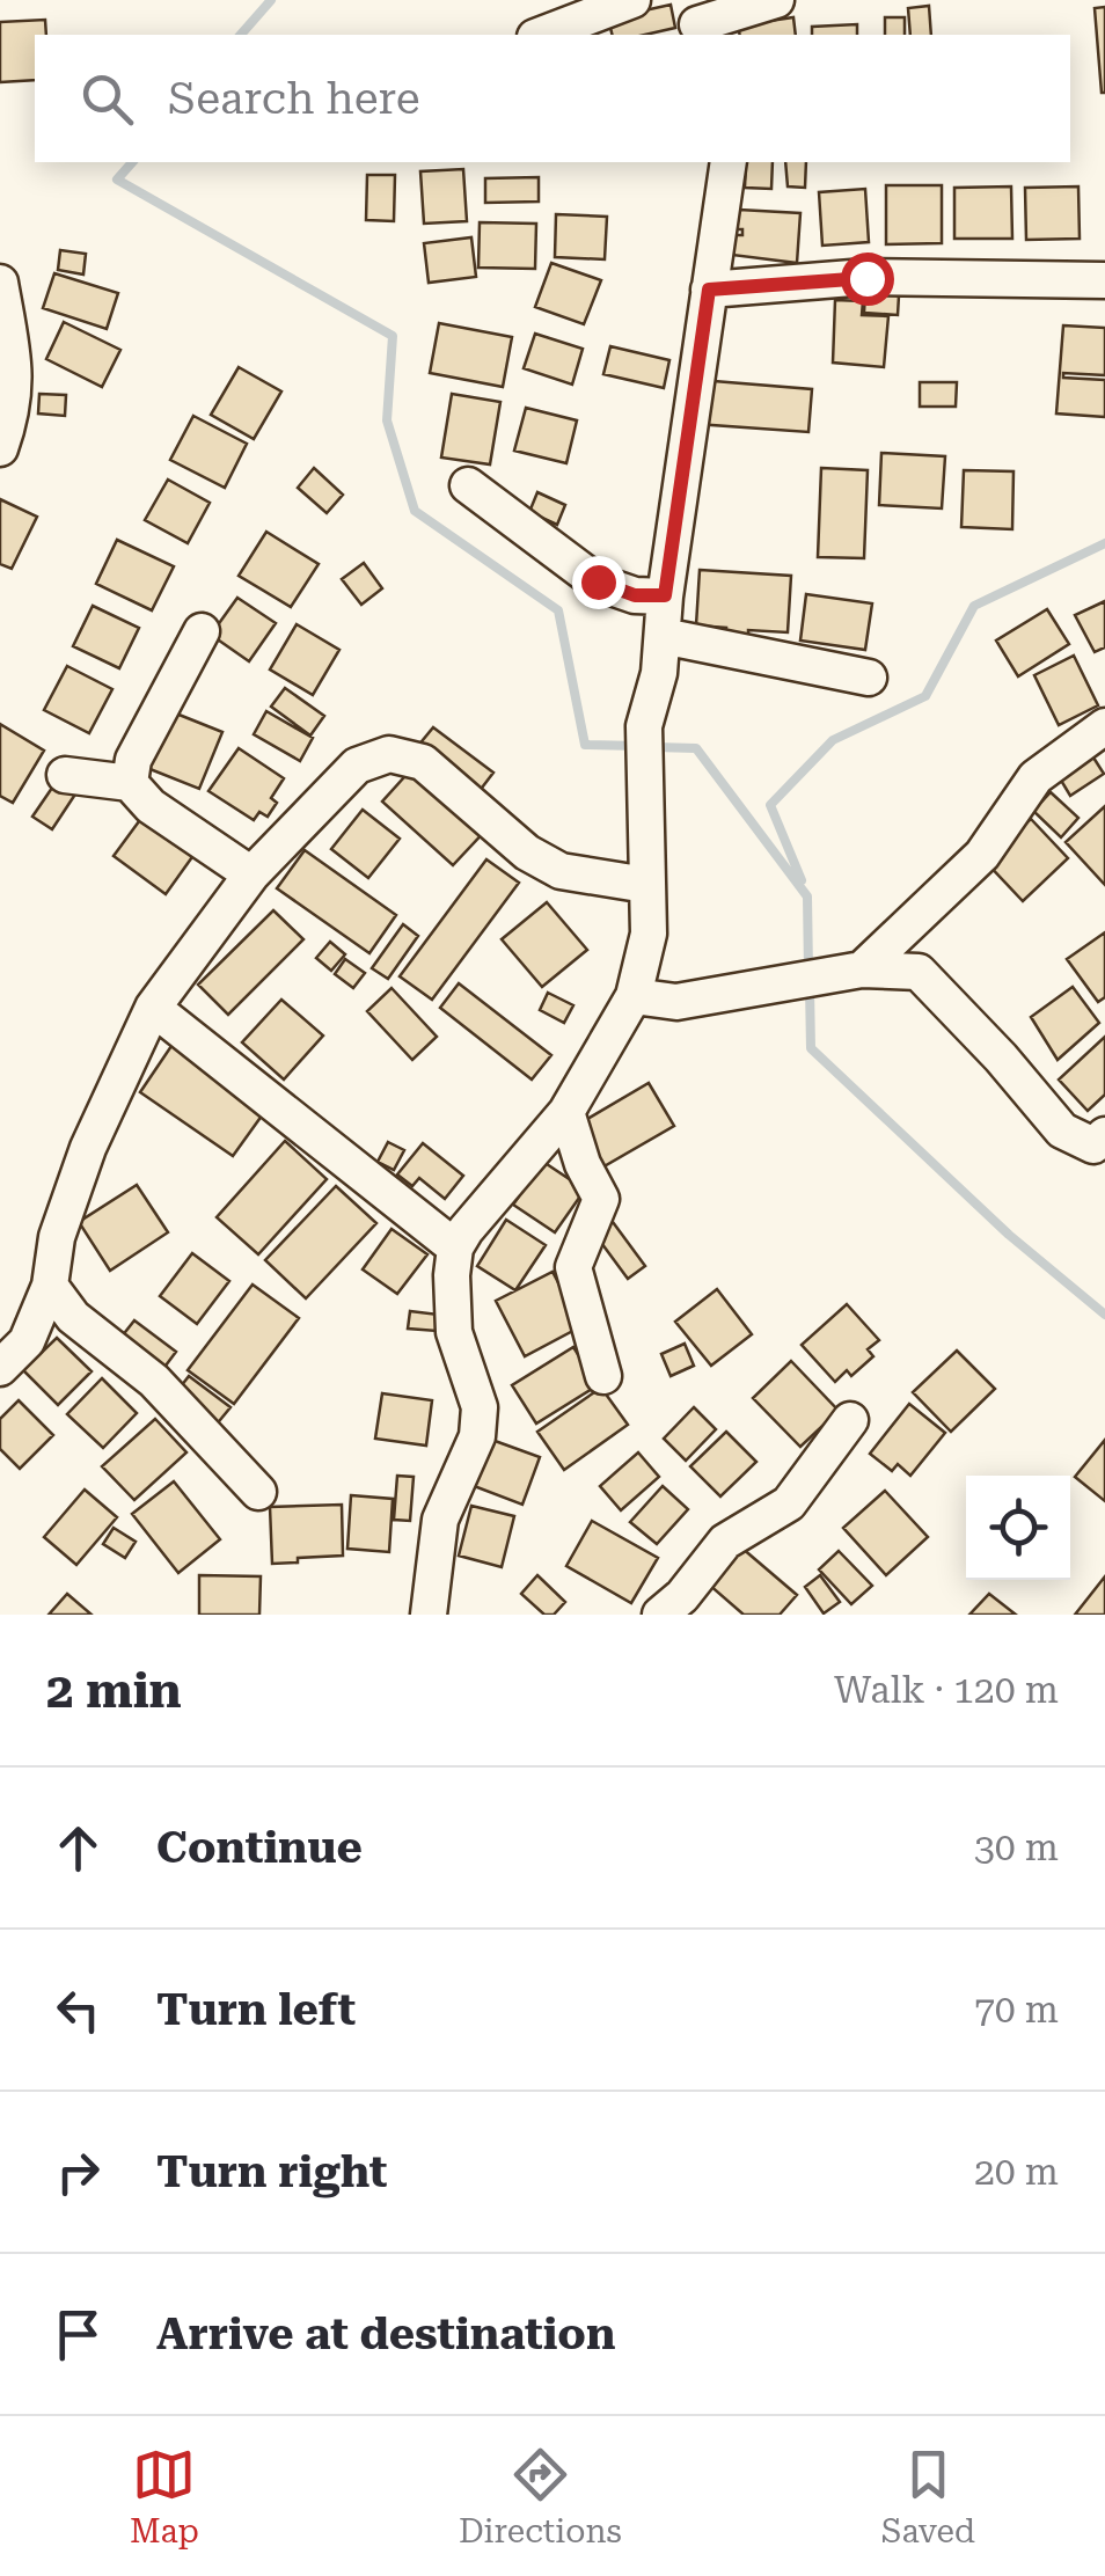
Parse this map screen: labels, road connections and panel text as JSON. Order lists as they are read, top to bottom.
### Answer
{
  "page": {
    "search": "Search here",
    "heading": ["2 min", "Walk · 120 m"],
    "list": [
      ["Continue", "30 m"],
      ["Turn left", "70 m"],
      ["Turn right", "20 m"],
      "Arrive at destination"
    ],
    "nav": ["Map", "Directions", "Saved"]
  }
}
